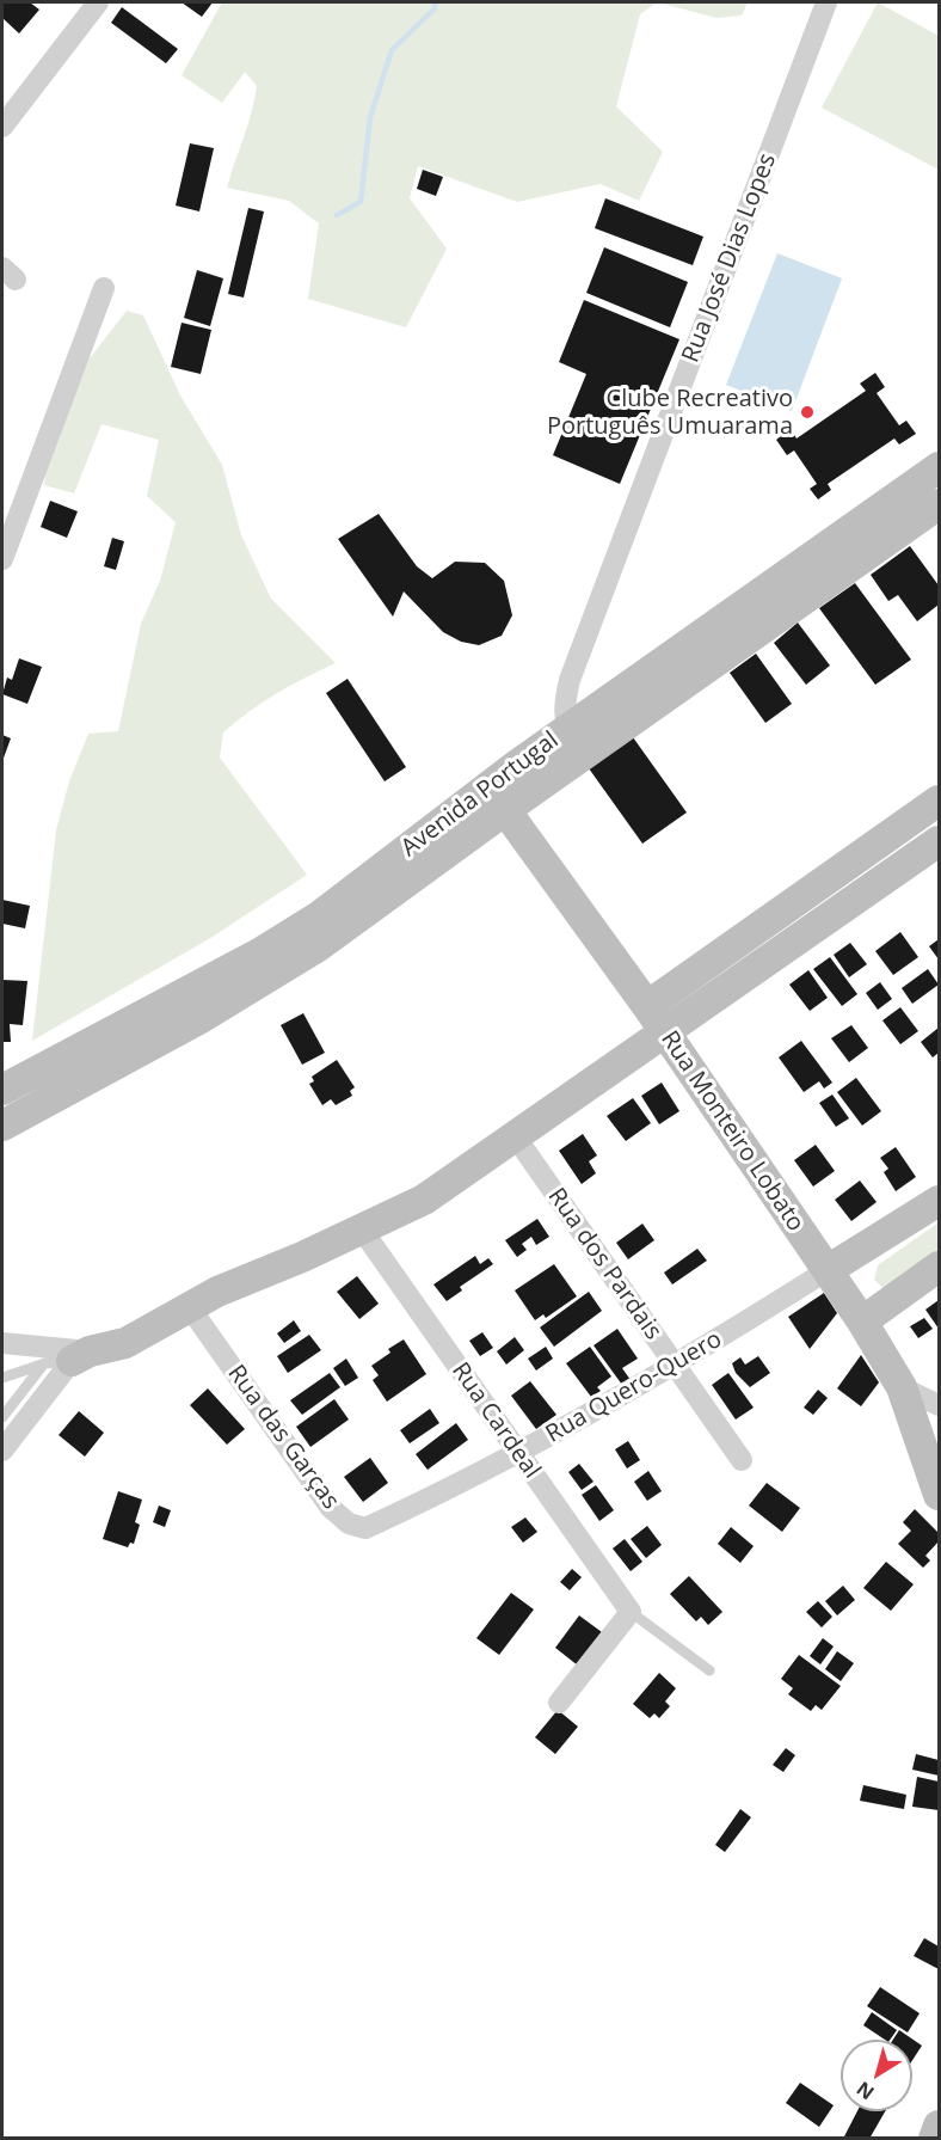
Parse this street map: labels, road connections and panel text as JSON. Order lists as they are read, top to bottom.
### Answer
{
  "streets": {
    "main road": ["Avenida Portugal", "Rua Monteiro Lobato"],
    "street": [
      "Rua José Dias Lopes",
      "Rua dos Pardais",
      "Rua Quero-Quero",
      "Rua Cardeal",
      "Rua das Garças"
    ]
  },
  "crossings": [
    ["Rua José Dias Lopes", "Avenida Portugal"],
    ["Avenida Portugal", "Rua Monteiro Lobato"],
    ["Rua Monteiro Lobato", "Rua Quero-Quero"],
    ["Rua dos Pardais", "Rua Quero-Quero"],
    ["Rua Quero-Quero", "Rua Cardeal"],
    ["Rua Quero-Quero", "Rua das Garças"]
  ],
  "places": ["Clube Recreativo Português Umuarama"],
  "north": "bottom left"
}
